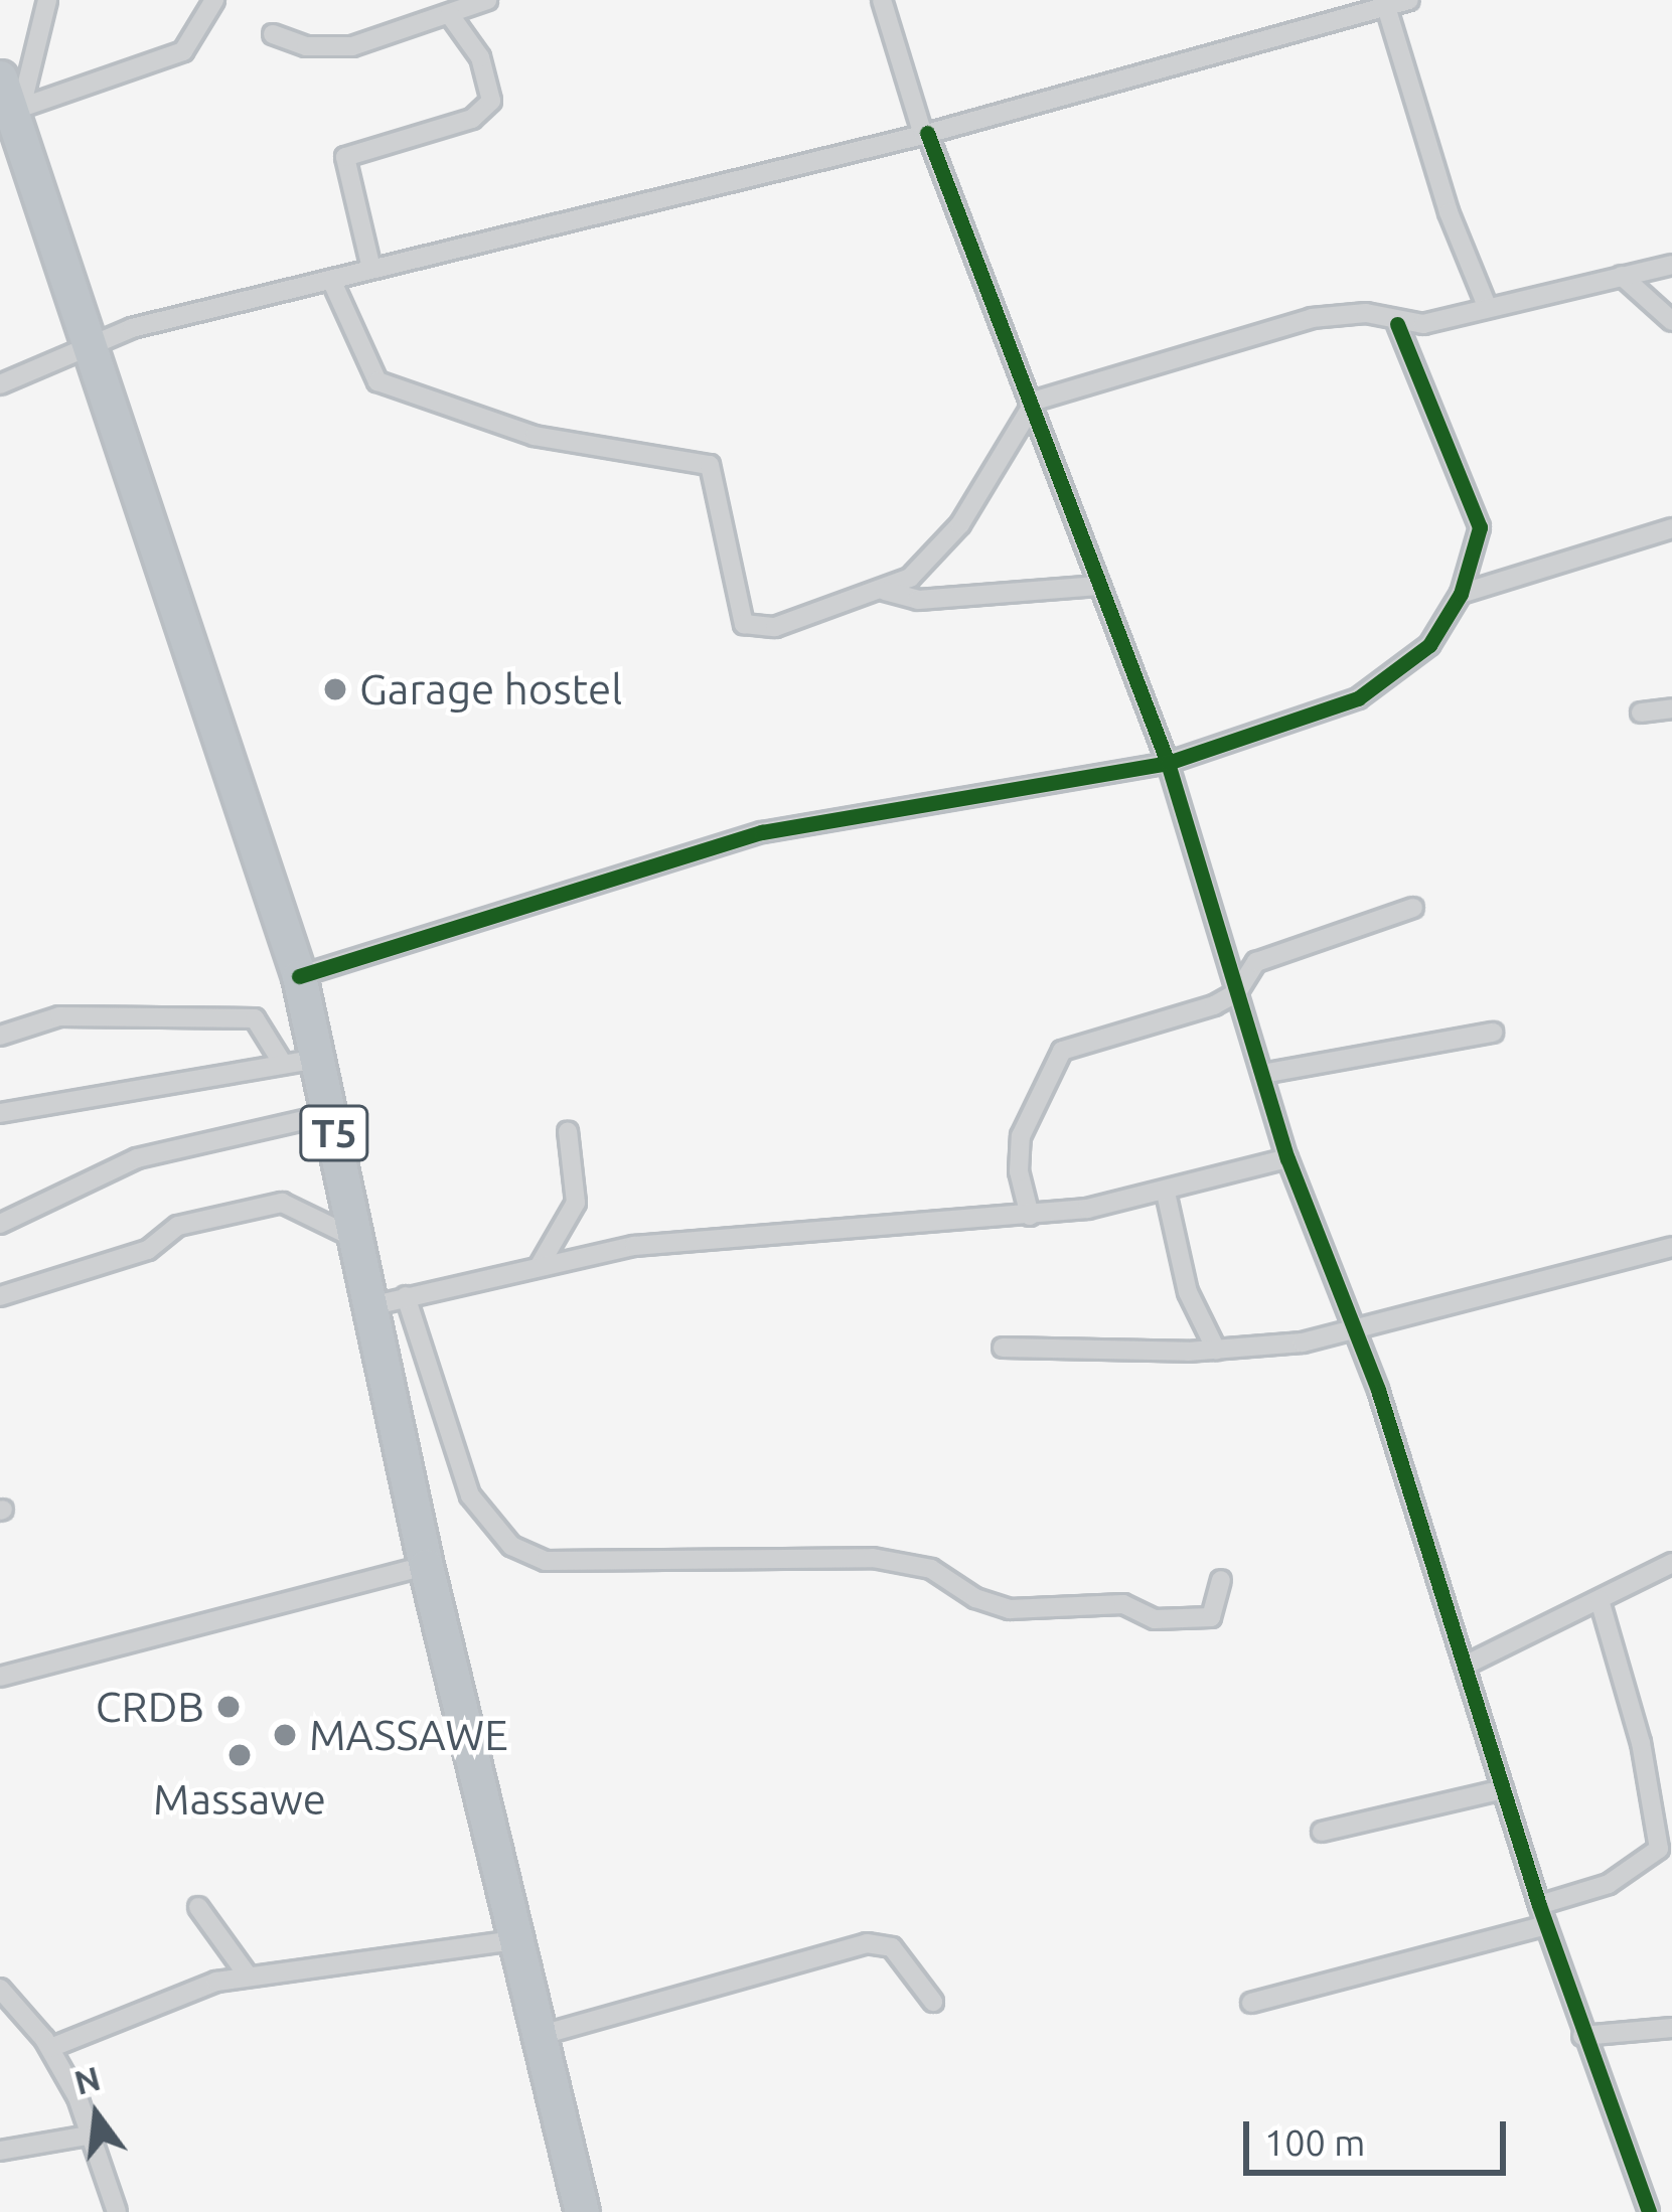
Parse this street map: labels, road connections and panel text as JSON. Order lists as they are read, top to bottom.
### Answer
{
  "streets": {
    "highway": ["T5"]
  },
  "places": [
    "Garage hostel",
    "CRDB",
    "MASSAWE",
    "Massawe"
  ],
  "scale_bar": "100 m",
  "north": "top"
}
